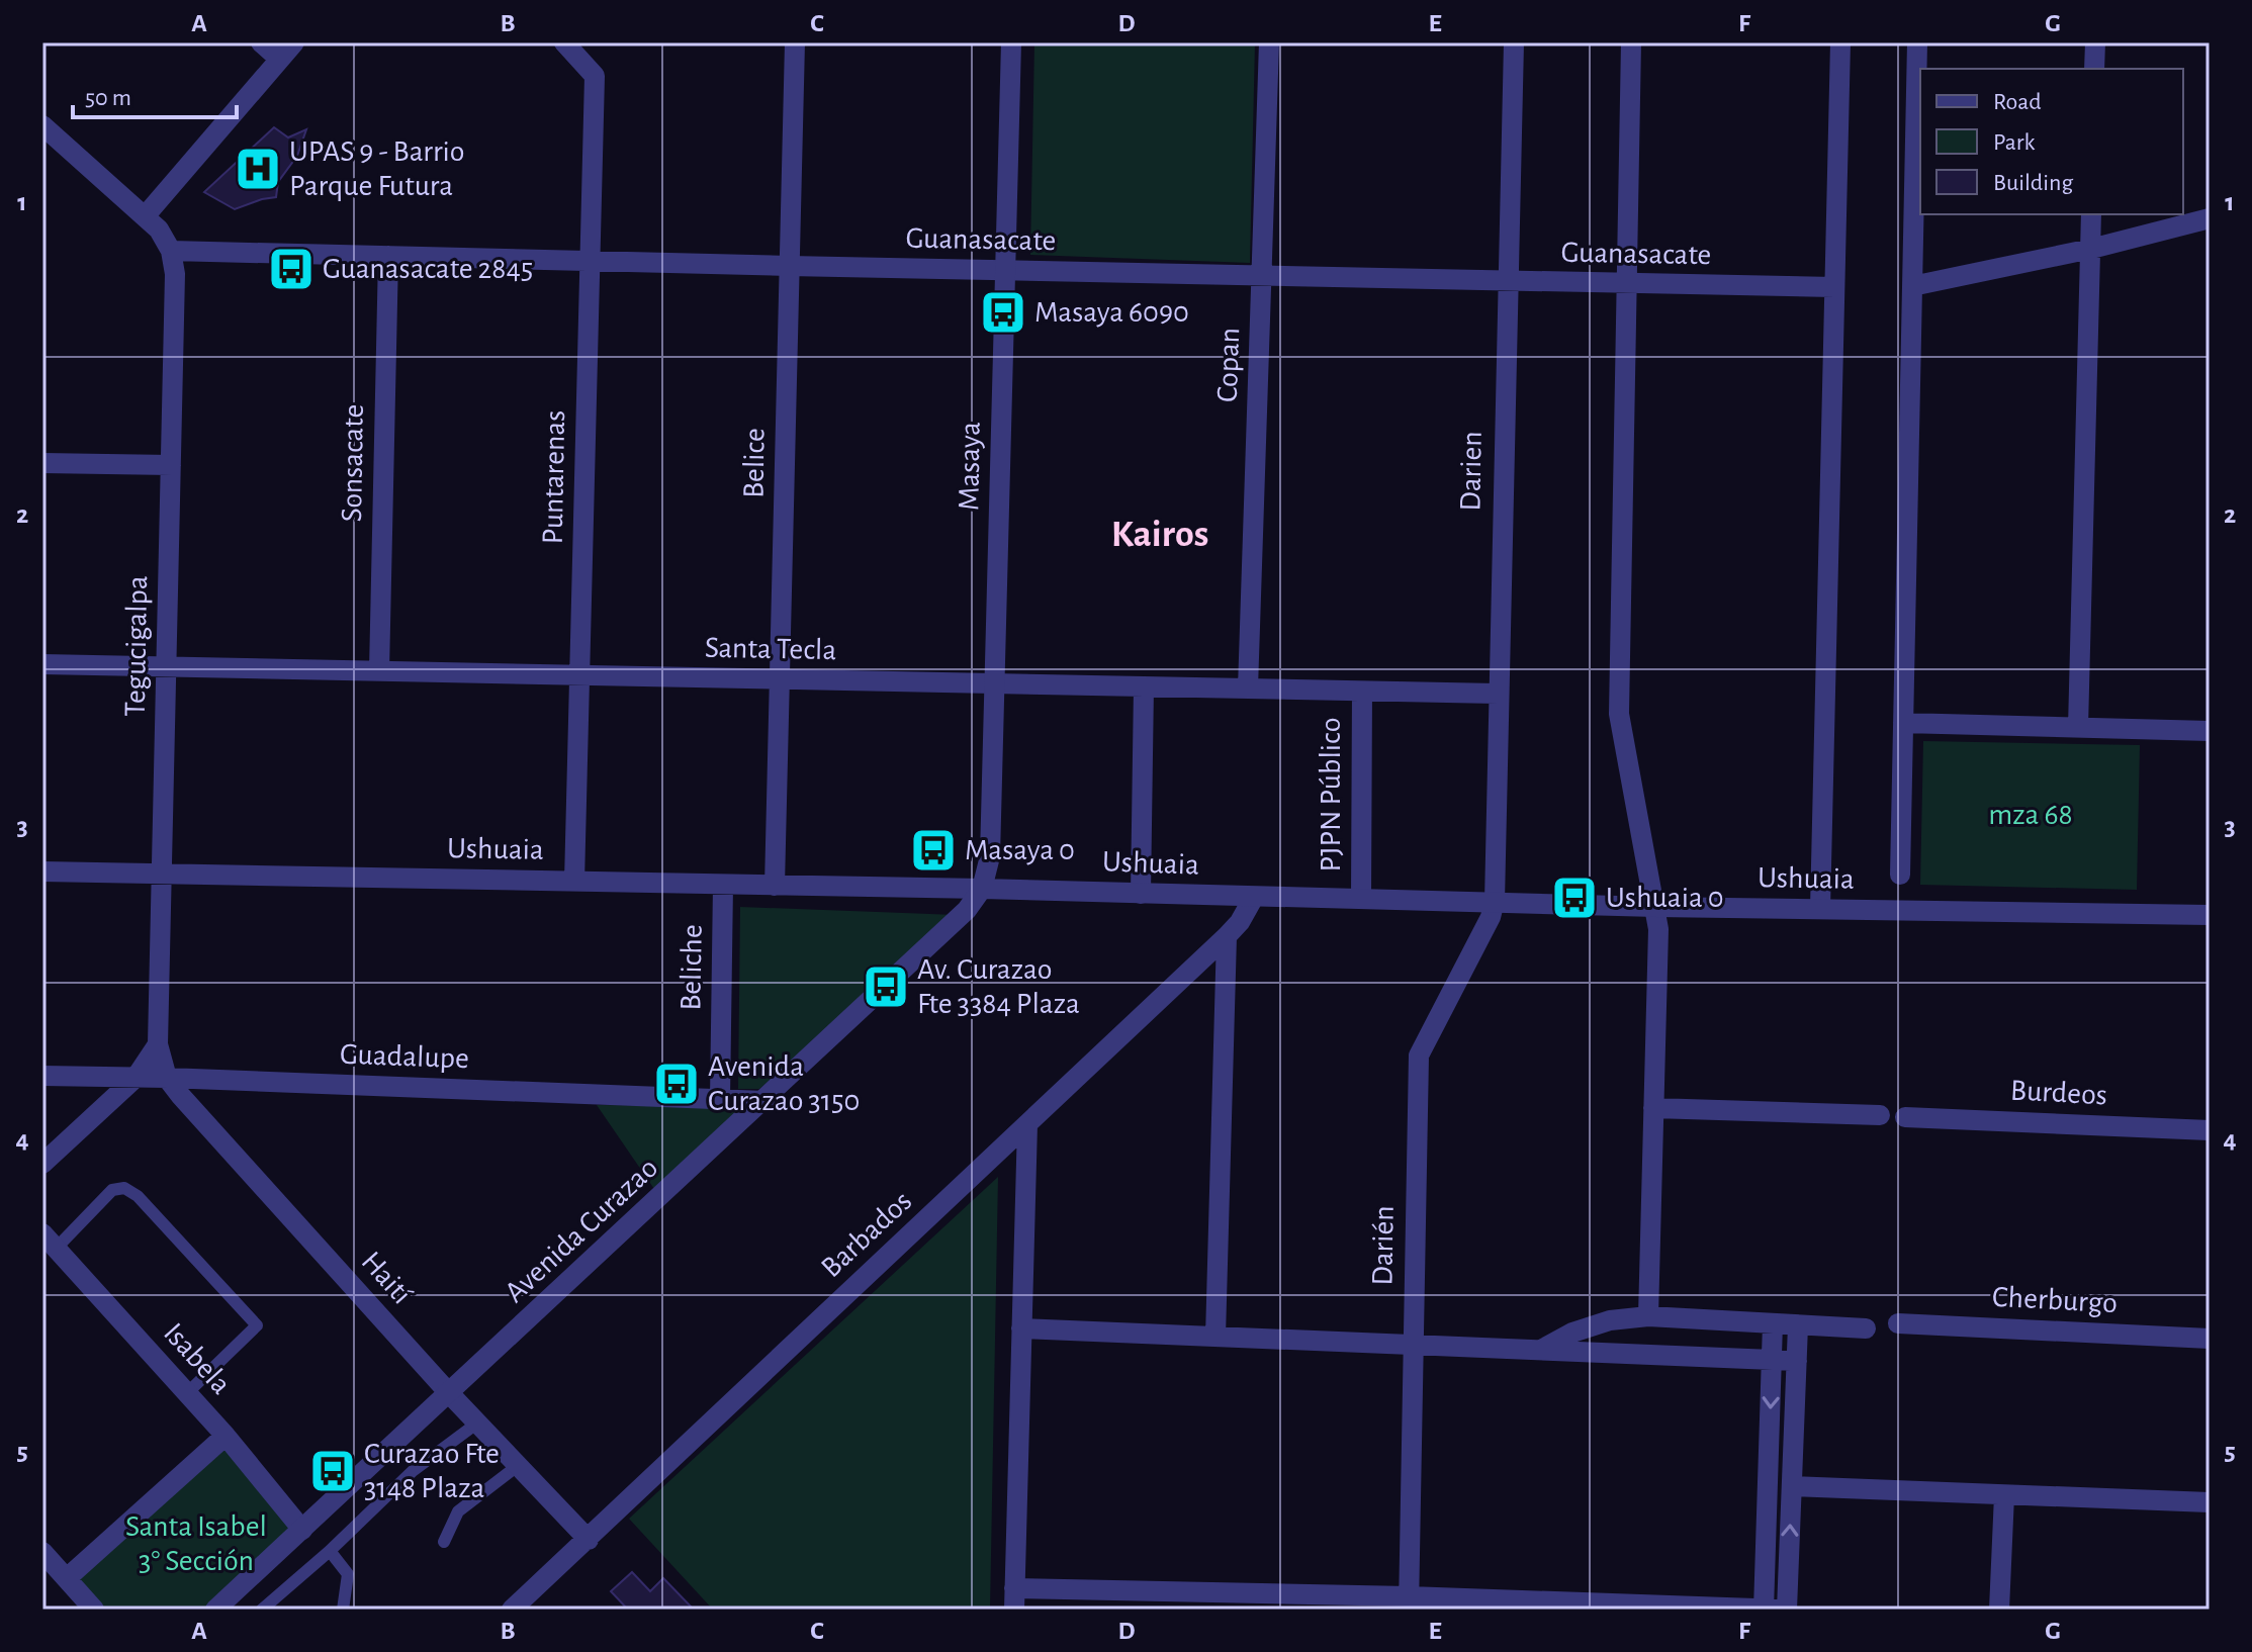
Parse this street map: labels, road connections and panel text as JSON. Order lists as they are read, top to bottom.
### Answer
{
  "streets": {
    "street": [
      "Guanasacate",
      "Copan",
      "Sonsacate",
      "Belice",
      "Masaya",
      "Darien",
      "Puntarenas",
      "Tegucigalpa",
      "Santa Tecla",
      "PJPN Público",
      "Ushuaia",
      "Beliche",
      "Guadalupe",
      "Burdeos",
      "Avenida Curazao",
      "Barbados",
      "Darién",
      "Haití",
      "Cherburgo",
      "Isabela"
    ]
  },
  "crossings": [
    ["Guanasacate", "Copan"],
    ["Guanasacate", "Sonsacate"],
    ["Guanasacate", "Belice"],
    ["Guanasacate", "Masaya"],
    ["Guanasacate", "Darien"],
    ["Guanasacate", "Puntarenas"],
    ["Guanasacate", "Tegucigalpa"],
    ["Copan", "Santa Tecla"],
    ["Sonsacate", "Santa Tecla"],
    ["Belice", "Santa Tecla"],
    ["Belice", "Ushuaia"],
    ["Masaya", "Santa Tecla"],
    ["Masaya", "Ushuaia"],
    ["Masaya", "Avenida Curazao"],
    ["Darien", "Santa Tecla"],
    ["Darien", "Ushuaia"],
    ["Darien", "Darién"],
    ["Puntarenas", "Santa Tecla"],
    ["Puntarenas", "Ushuaia"],
    ["Tegucigalpa", "Santa Tecla"],
    ["Tegucigalpa", "Ushuaia"],
    ["Tegucigalpa", "Haití"],
    ["Santa Tecla", "PJPN Público"],
    ["PJPN Público", "Ushuaia"],
    ["Ushuaia", "Beliche"],
    ["Ushuaia", "Avenida Curazao"],
    ["Ushuaia", "Barbados"],
    ["Ushuaia", "Darién"],
    ["Beliche", "Guadalupe"],
    ["Guadalupe", "Avenida Curazao"],
    ["Guadalupe", "Haití"],
    ["Avenida Curazao", "Haití"],
    ["Avenida Curazao", "Isabela"],
    ["Barbados", "Haití"]
  ],
  "districts": ["Kairos"],
  "parks": ["mza 68", "Santa Isabel 3° Sección"],
  "places": {
    "hospital": ["UPAS 9 - Barrio Parque Futura"],
    "bus stop": [
      "Guanasacate 2845",
      "Masaya 6090",
      "Masaya 0",
      "Ushuaia 0",
      "Av. Curazao Fte 3384 Plaza",
      "Avenida Curazao 3150",
      "Curazao Fte 3148 Plaza"
    ]
  },
  "legend": ["Road", "Park", "Building"],
  "scale_bar": "50 m",
  "grid": {
    "columns": [
      "A",
      "B",
      "C",
      "D",
      "E",
      "F",
      "G"
    ],
    "rows": [
      "1",
      "2",
      "3",
      "4",
      "5"
    ]
  }
}
